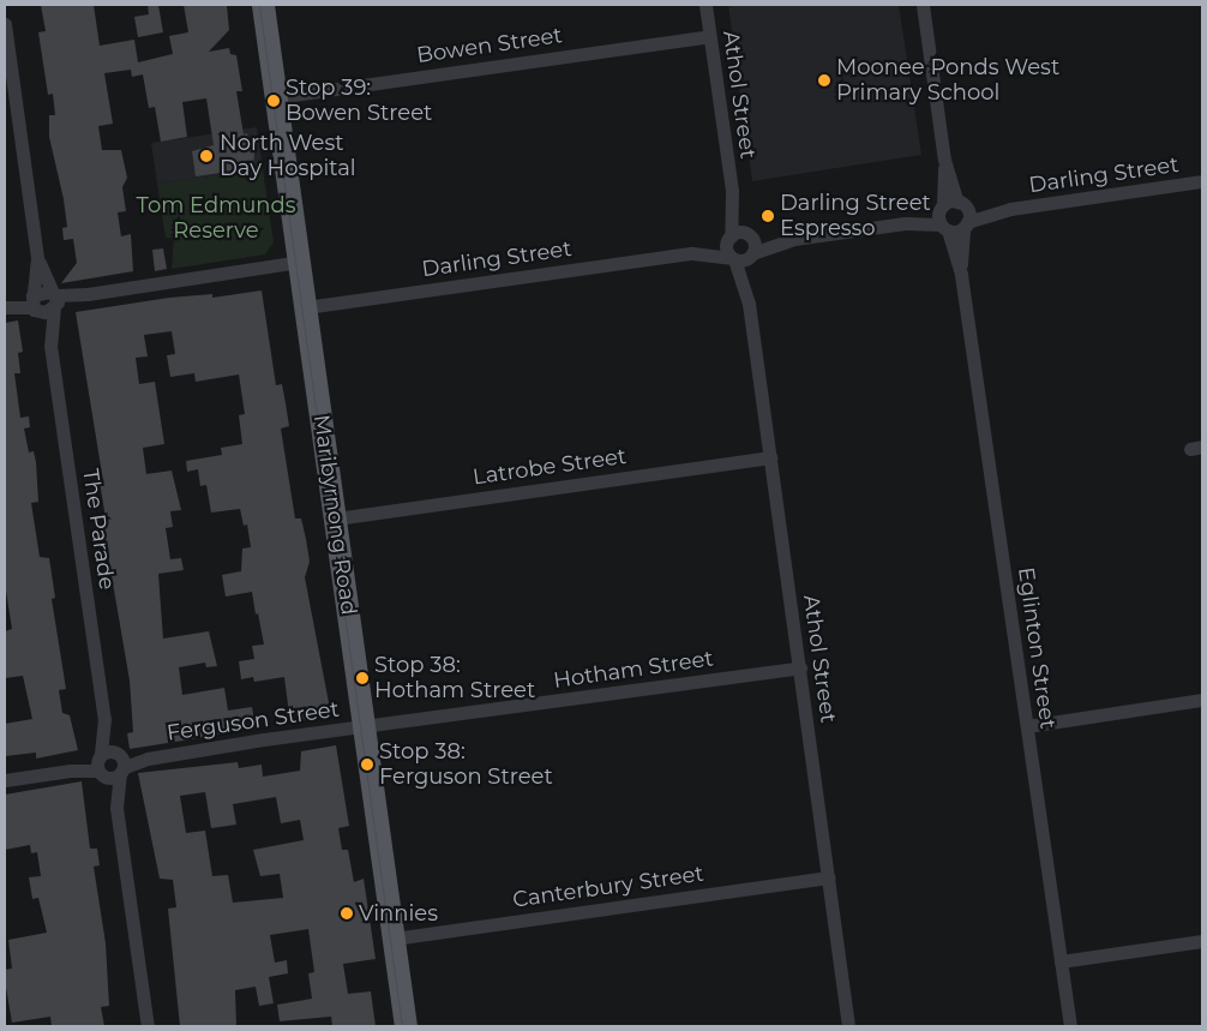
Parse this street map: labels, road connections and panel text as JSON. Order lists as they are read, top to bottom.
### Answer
{
  "streets": {
    "main road": ["Maribyrnong Road"],
    "street": [
      "Bowen Street",
      "Athol Street",
      "Darling Street",
      "Latrobe Street",
      "The Parade",
      "Eglinton Street",
      "Hotham Street",
      "Ferguson Street",
      "Canterbury Street"
    ]
  },
  "crossings": [
    ["Bowen Street", "Athol Street"],
    ["Bowen Street", "Maribyrnong Road"],
    ["Athol Street", "Darling Street"],
    ["Athol Street", "Latrobe Street"],
    ["Athol Street", "Hotham Street"],
    ["Athol Street", "Canterbury Street"],
    ["Darling Street", "Maribyrnong Road"],
    ["Darling Street", "Eglinton Street"],
    ["Latrobe Street", "Maribyrnong Road"],
    ["Maribyrnong Road", "Hotham Street"],
    ["Maribyrnong Road", "Ferguson Street"],
    ["Maribyrnong Road", "Canterbury Street"],
    ["The Parade", "Ferguson Street"],
    ["Hotham Street", "Ferguson Street"]
  ],
  "parks": ["Tom Edmunds Reserve"],
  "places": [
    "Moonee Ponds West Primary School",
    "Stop 39: Bowen Street",
    "North West Day Hospital",
    "Darling Street Espresso",
    "Stop 38: Hotham Street",
    "Stop 38: Ferguson Street",
    "Vinnies"
  ]
}
